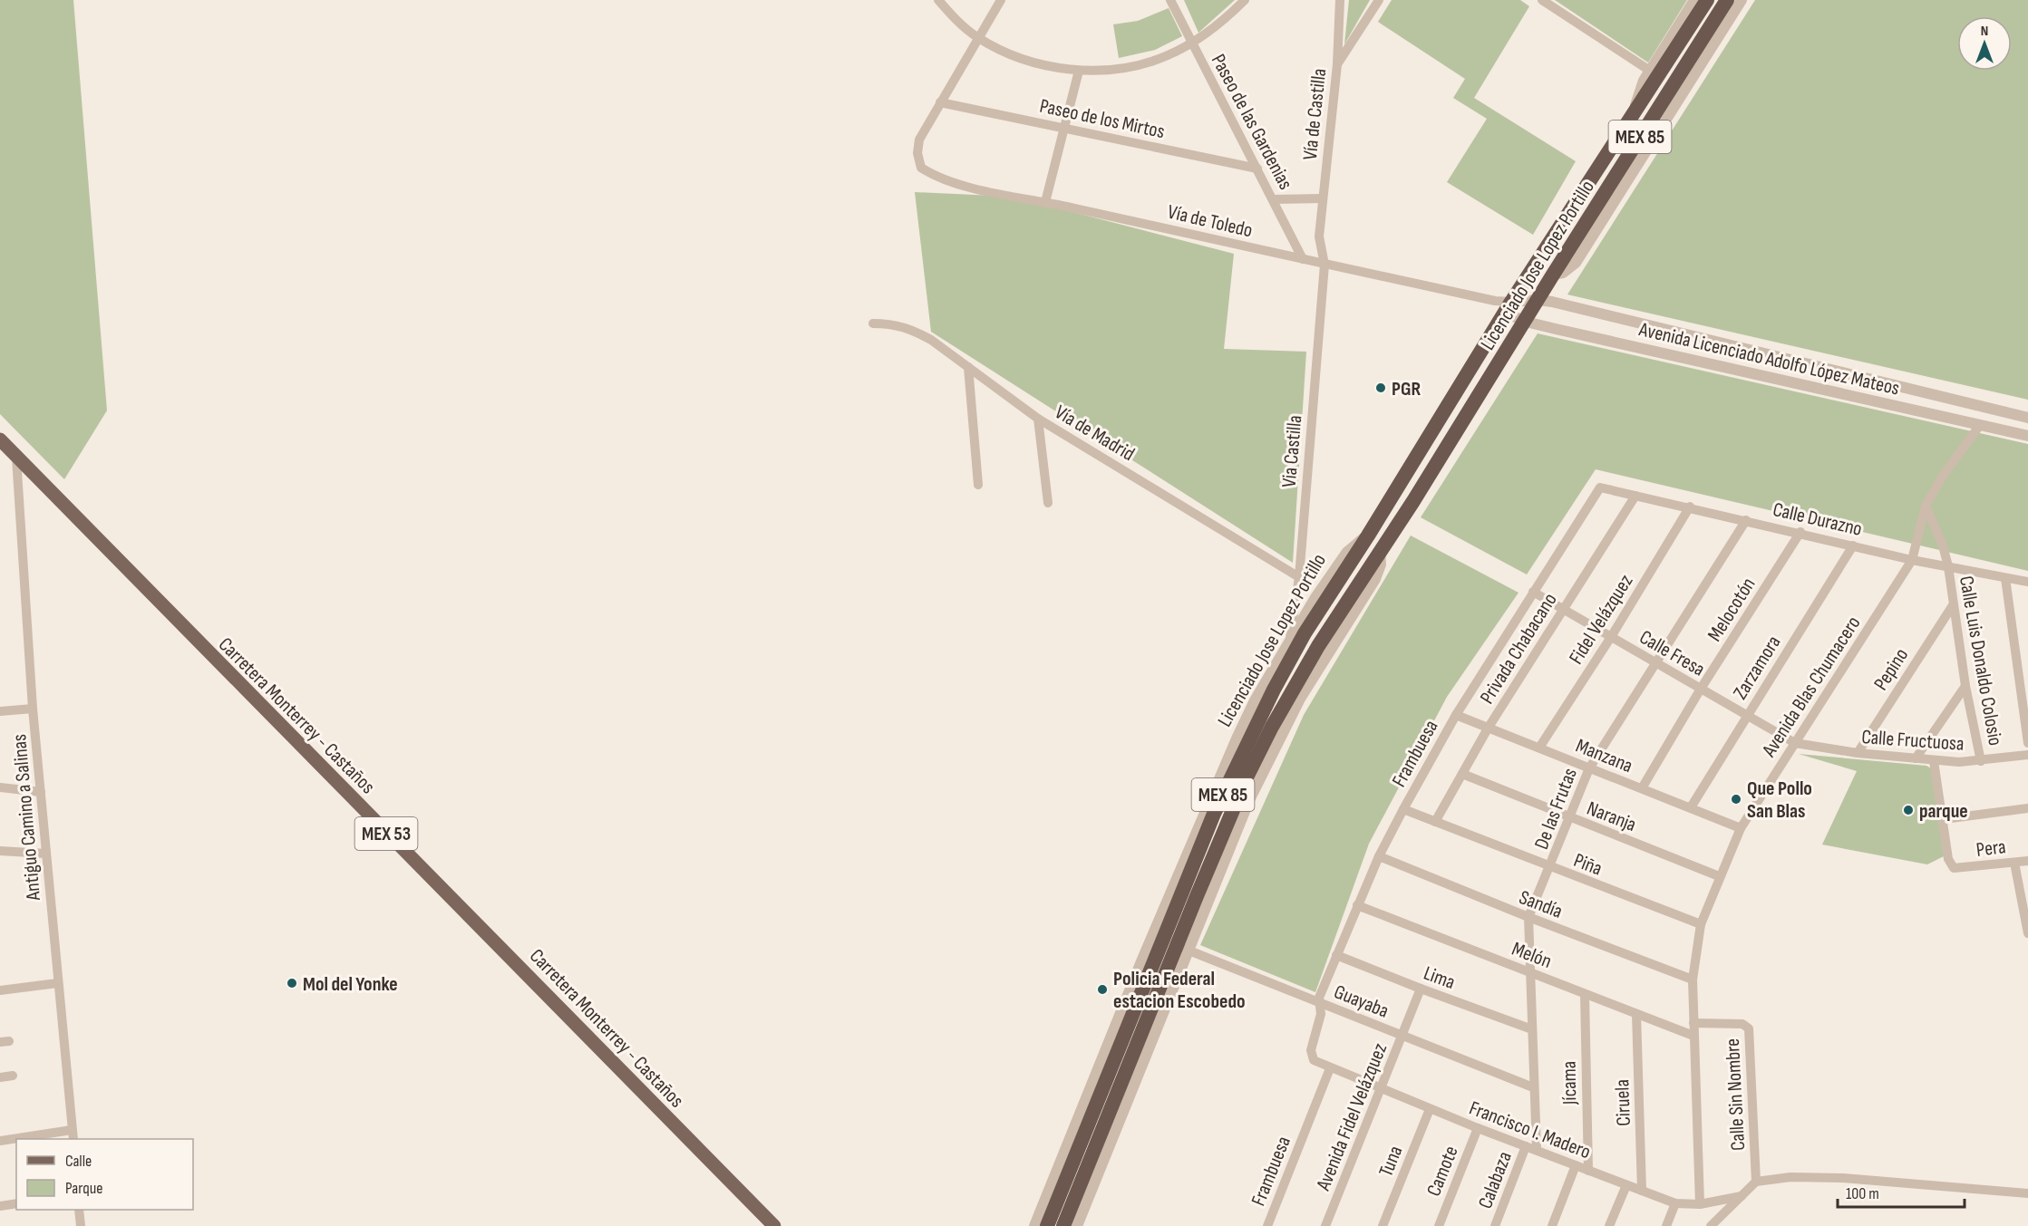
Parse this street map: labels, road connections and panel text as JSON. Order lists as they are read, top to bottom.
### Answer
{
  "streets": {
    "highway": ["MEX 85", "Licenciado Jose Lopez Portillo"],
    "main road": ["Carretera Monterrey - Castaños", "MEX 53"],
    "street": [
      "Vía de Castilla",
      "Paseo de los Mirtos",
      "Paseo de las Gardenias",
      "Vía de Toledo",
      "Avenida Licenciado Adolfo López Mateos",
      "Vía de Madrid",
      "Via Castilla",
      "Calle Durazno",
      "Melocotón",
      "Fidel Velázquez",
      "Privada Chabacano",
      "Calle Fresa",
      "Calle Luis Donaldo Colosio",
      "Zarzamora",
      "Pepino",
      "Avenida Blas Chumacero",
      "Calle Fructuosa",
      "Frambuesa",
      "Manzana",
      "De las Frutas",
      "Naranja",
      "Antiguo Camino a Salinas",
      "Pera",
      "Piña",
      "Sandía",
      "Melón",
      "Lima",
      "Guayaba",
      "Jícama",
      "Calle Sin Nombre",
      "Ciruela",
      "Avenida Fidel Velázquez",
      "Francisco I. Madero",
      "Tuna",
      "Camote",
      "Calabaza"
    ]
  },
  "crossings": [
    ["Vía de Castilla", "Vía de Toledo"],
    ["Vía de Castilla", "Via Castilla"],
    ["Paseo de los Mirtos", "Paseo de las Gardenias"],
    ["Paseo de los Mirtos", "Vía de Toledo"],
    ["Paseo de las Gardenias", "Vía de Toledo"],
    ["Vía de Toledo", "Licenciado Jose Lopez Portillo"],
    ["Vía de Toledo", "Avenida Licenciado Adolfo López Mateos"],
    ["Vía de Toledo", "Via Castilla"],
    ["Licenciado Jose Lopez Portillo", "Avenida Licenciado Adolfo López Mateos"],
    ["Licenciado Jose Lopez Portillo", "Via Castilla"],
    ["Licenciado Jose Lopez Portillo", "Guayaba"],
    ["Avenida Licenciado Adolfo López Mateos", "Avenida Blas Chumacero"],
    ["Vía de Madrid", "Via Castilla"],
    ["Calle Durazno", "Melocotón"],
    ["Calle Durazno", "Fidel Velázquez"],
    ["Calle Durazno", "Privada Chabacano"],
    ["Calle Durazno", "Calle Luis Donaldo Colosio"],
    ["Calle Durazno", "Zarzamora"],
    ["Calle Durazno", "Avenida Blas Chumacero"],
    ["Calle Durazno", "Frambuesa"],
    ["Calle Durazno", "De las Frutas"],
    ["Melocotón", "Calle Fresa"],
    ["Melocotón", "Manzana"],
    ["Fidel Velázquez", "Calle Fresa"],
    ["Fidel Velázquez", "Manzana"],
    ["Privada Chabacano", "Calle Fresa"],
    ["Privada Chabacano", "Manzana"],
    ["Privada Chabacano", "Naranja"],
    ["Privada Chabacano", "Piña"],
    ["Calle Fresa", "Zarzamora"],
    ["Calle Fresa", "Avenida Blas Chumacero"],
    ["Calle Fresa", "Calle Fructuosa"],
    ["Calle Fresa", "Frambuesa"],
    ["Calle Fresa", "De las Frutas"],
    ["Calle Luis Donaldo Colosio", "Pepino"],
    ["Calle Luis Donaldo Colosio", "Avenida Blas Chumacero"],
    ["Calle Luis Donaldo Colosio", "Calle Fructuosa"],
    ["Zarzamora", "Manzana"],
    ["Pepino", "Calle Fructuosa"],
    ["Avenida Blas Chumacero", "Calle Fructuosa"],
    ["Avenida Blas Chumacero", "Manzana"],
    ["Avenida Blas Chumacero", "Naranja"],
    ["Avenida Blas Chumacero", "Piña"],
    ["Avenida Blas Chumacero", "Sandía"],
    ["Avenida Blas Chumacero", "Melón"],
    ["Avenida Blas Chumacero", "Calle Sin Nombre"],
    ["Avenida Blas Chumacero", "Francisco I. Madero"],
    ["Carretera Monterrey - Castaños", "Antiguo Camino a Salinas"],
    ["Frambuesa", "Manzana"],
    ["Frambuesa", "Piña"],
    ["Frambuesa", "Sandía"],
    ["Frambuesa", "Melón"],
    ["Frambuesa", "Lima"],
    ["Frambuesa", "Guayaba"],
    ["Frambuesa", "Francisco I. Madero"],
    ["Manzana", "De las Frutas"],
    ["De las Frutas", "Naranja"],
    ["De las Frutas", "Piña"],
    ["De las Frutas", "Sandía"],
    ["De las Frutas", "Melón"],
    ["De las Frutas", "Lima"],
    ["De las Frutas", "Guayaba"],
    ["De las Frutas", "Francisco I. Madero"],
    ["Melón", "Jícama"],
    ["Melón", "Ciruela"],
    ["Lima", "Avenida Fidel Velázquez"],
    ["Guayaba", "Avenida Fidel Velázquez"],
    ["Jícama", "Francisco I. Madero"],
    ["Ciruela", "Francisco I. Madero"],
    ["Avenida Fidel Velázquez", "Francisco I. Madero"],
    ["Francisco I. Madero", "Tuna"],
    ["Francisco I. Madero", "Camote"],
    ["Francisco I. Madero", "Calabaza"]
  ],
  "places": [
    "PGR",
    "Que Pollo San Blas",
    "parque",
    "Mol del Yonke",
    "Policia Federal estacion Escobedo"
  ],
  "legend": ["Calle", "Parque"],
  "scale_bar": "100 m",
  "north": "top"
}
